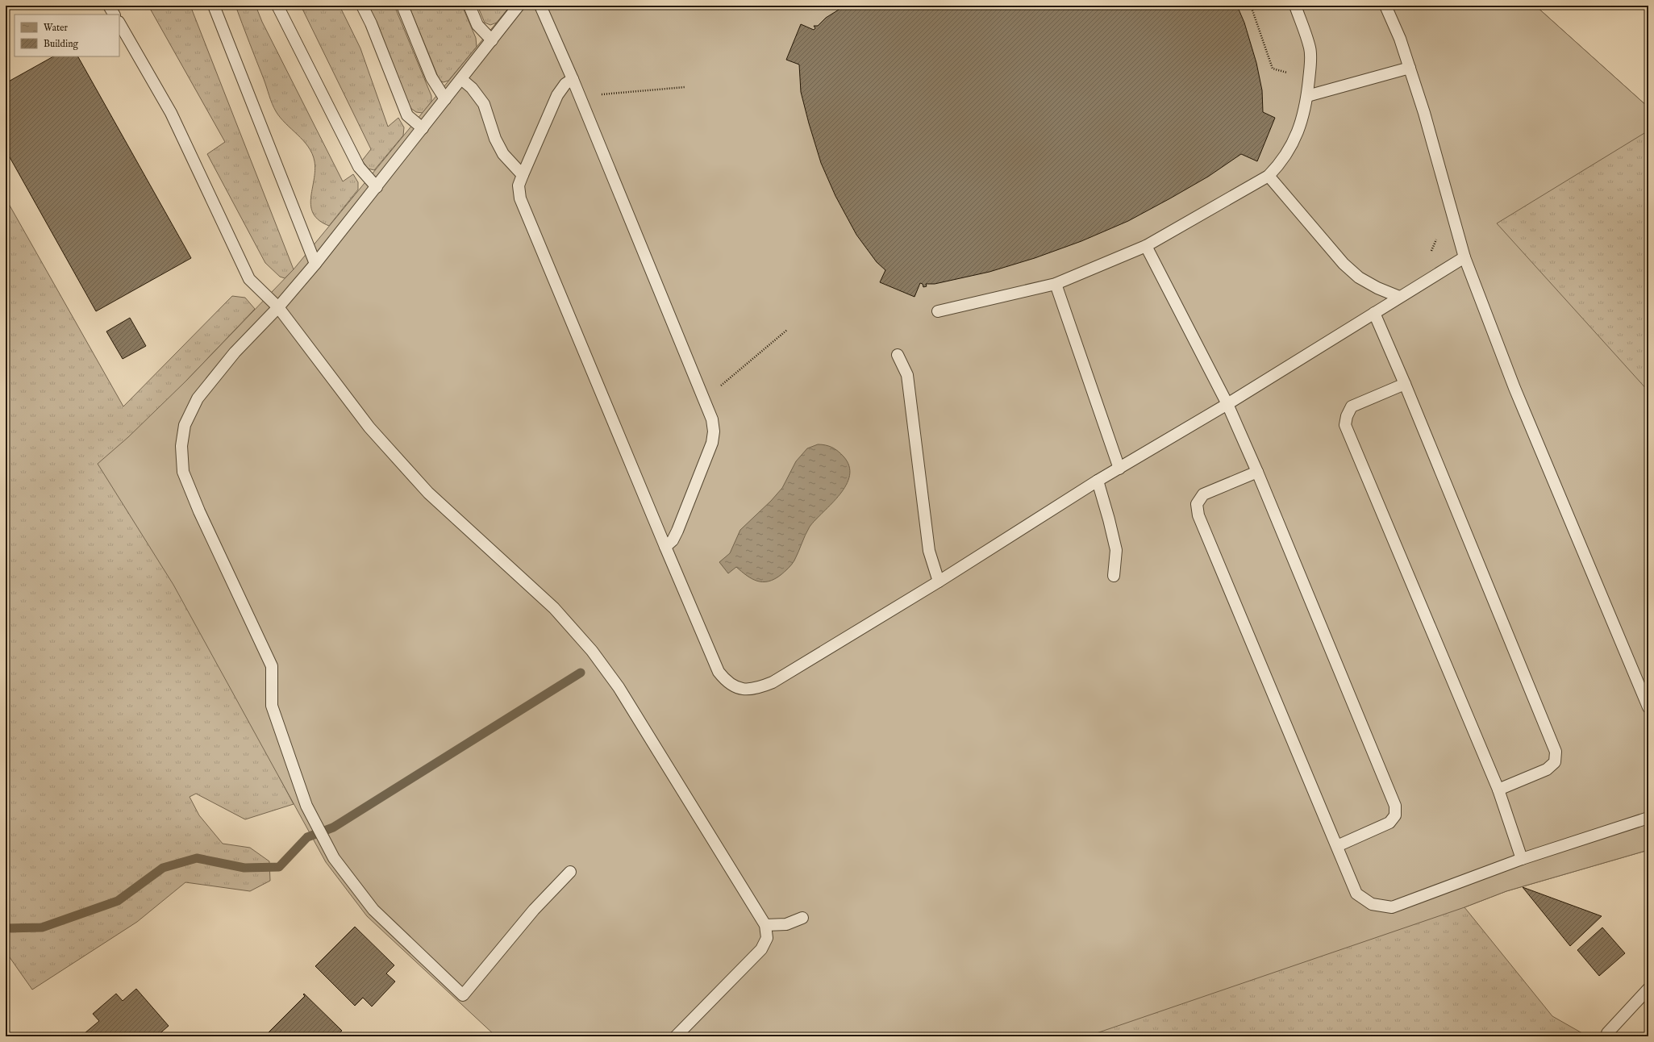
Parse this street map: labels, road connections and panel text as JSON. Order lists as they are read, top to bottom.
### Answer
{
  "legend": ["Water", "Building"]
}
